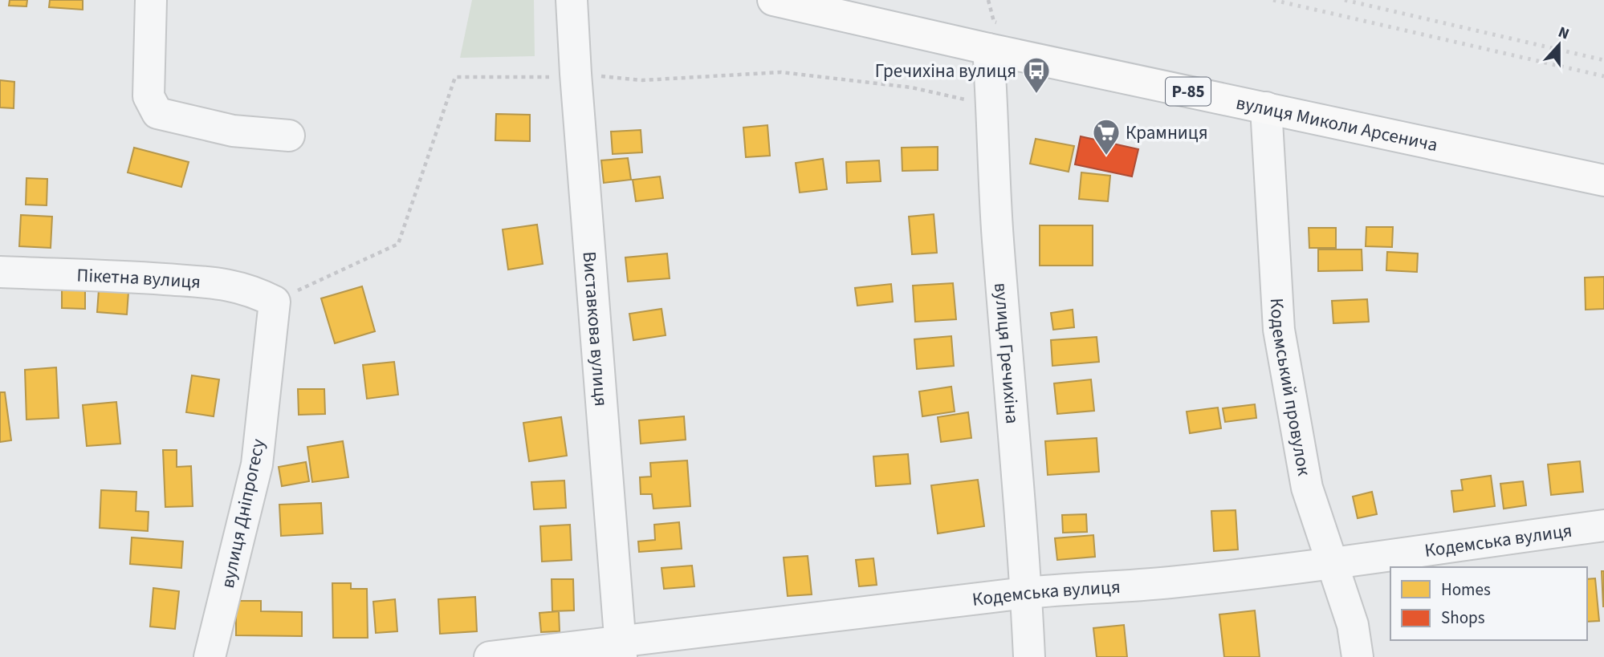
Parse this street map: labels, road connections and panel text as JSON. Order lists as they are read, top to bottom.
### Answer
{
  "streets": {
    "main road": ["Р-85", "вулиця Миколи Арсенича"],
    "street": [
      "Пікетна вулиця",
      "Виставкова вулиця",
      "вулиця Гречихіна",
      "Кодемський провулок",
      "вулиця Дніпрогесу",
      "Кодемська вулиця"
    ]
  },
  "crossings": [
    ["вулиця Миколи Арсенича", "вулиця Гречихіна"],
    ["вулиця Миколи Арсенича", "Кодемський провулок"],
    ["Пікетна вулиця", "вулиця Дніпрогесу"],
    ["Виставкова вулиця", "Кодемська вулиця"],
    ["вулиця Гречихіна", "Кодемська вулиця"],
    ["Кодемський провулок", "Кодемська вулиця"]
  ],
  "places": {
    "bus stop": ["Гречихіна вулиця"],
    "supermarket": ["Крамниця"]
  },
  "legend": ["Homes", "Shops"],
  "north": "top"
}
